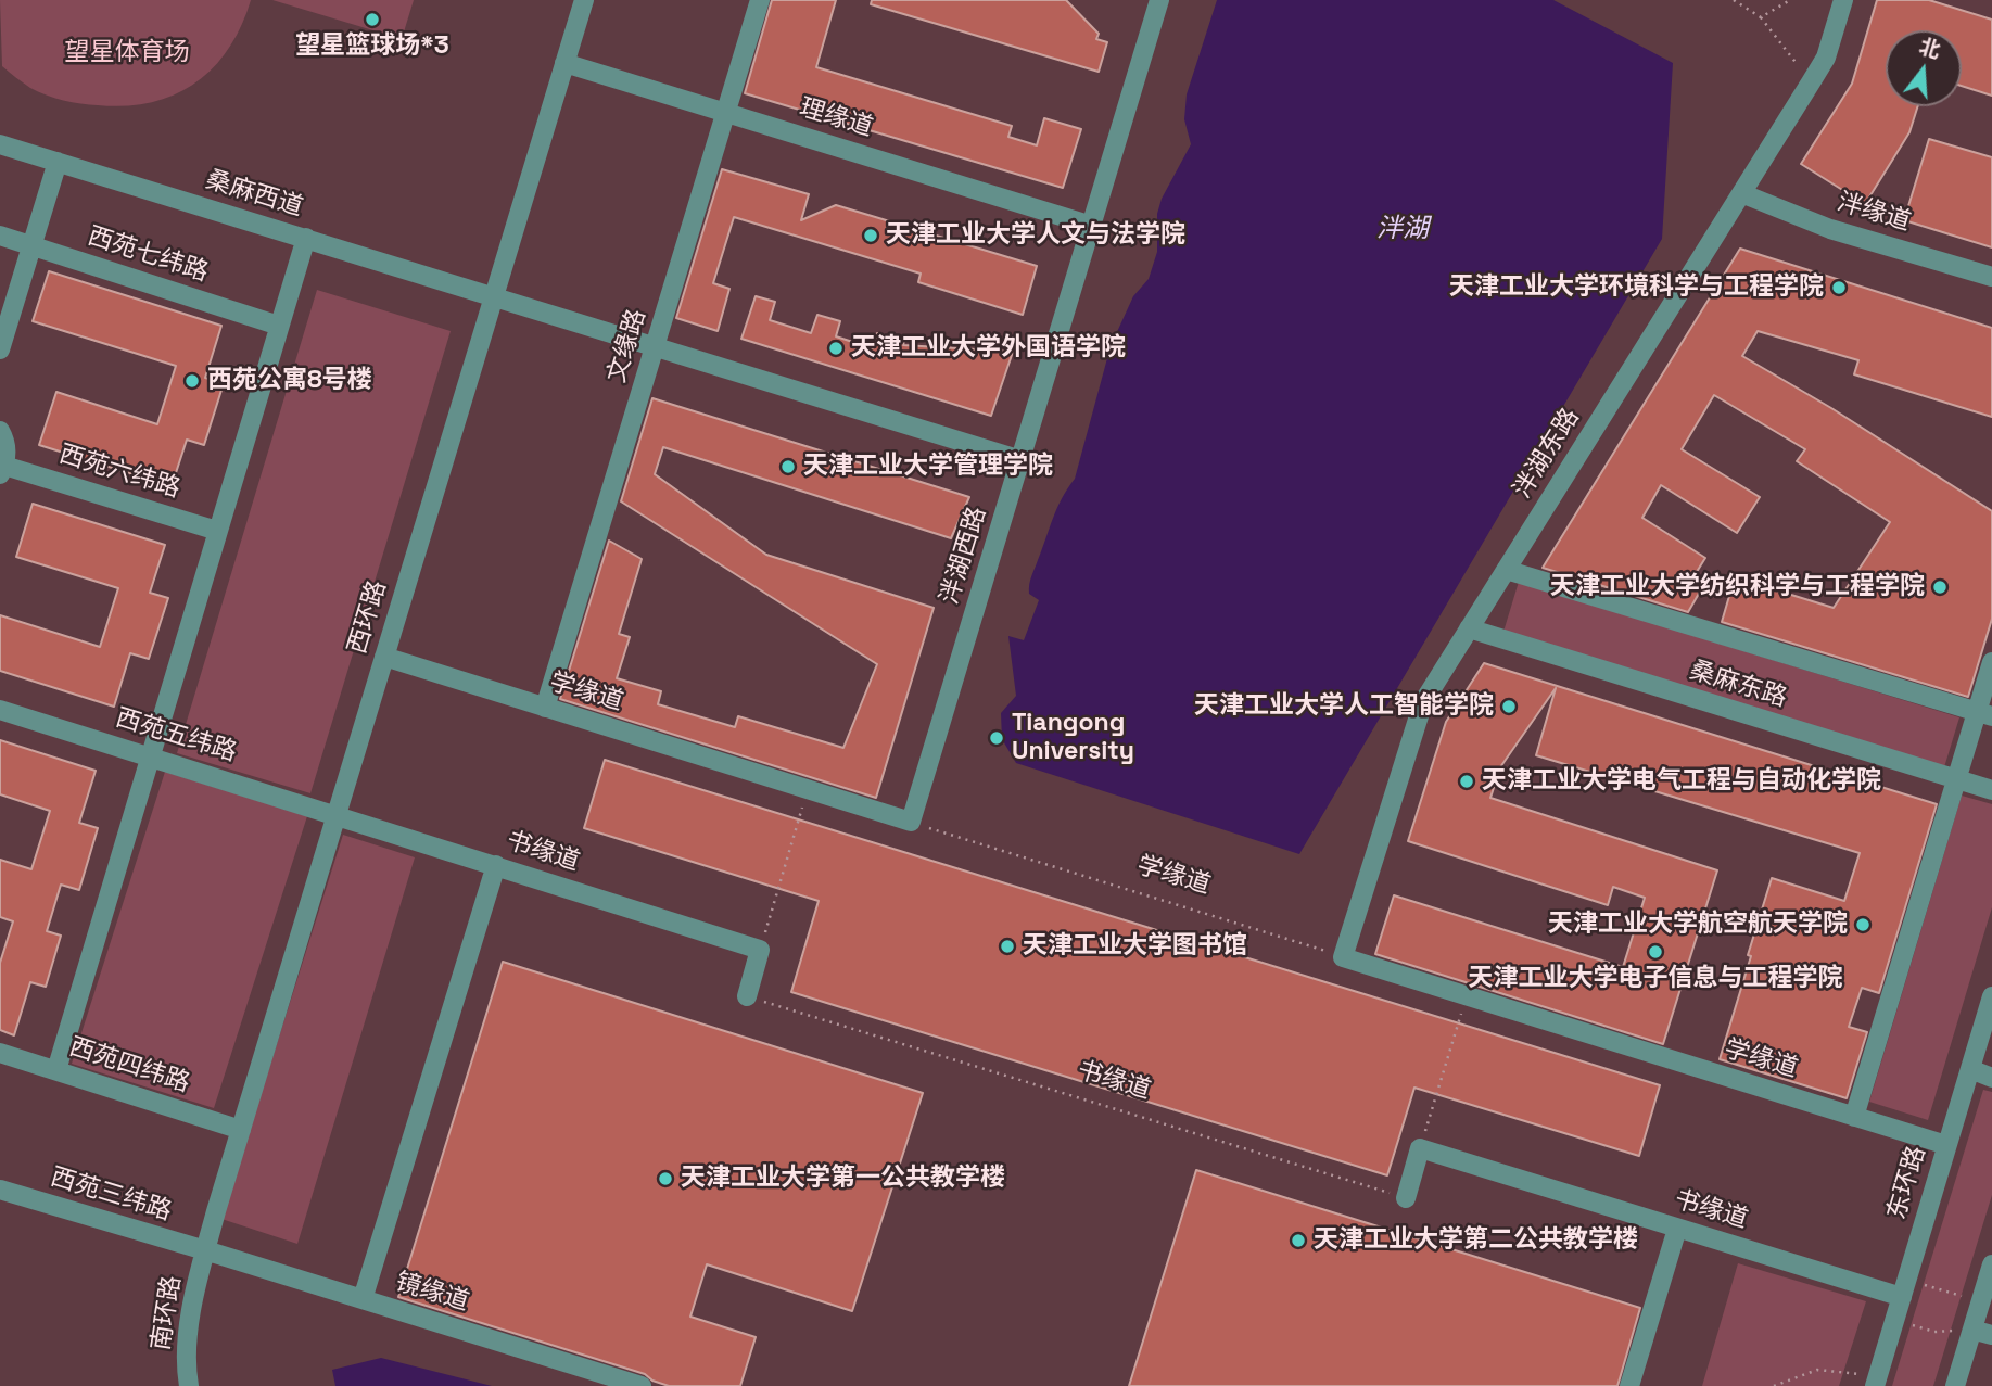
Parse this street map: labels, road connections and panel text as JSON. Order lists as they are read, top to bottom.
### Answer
{
  "streets": {
    "street": [
      "理缘道",
      "桑麻西道",
      "泮缘道",
      "西苑七纬路",
      "文缘路",
      "泮湖东路",
      "西苑六纬路",
      "泮湖西路",
      "西环路",
      "桑麻东路",
      "学缘道",
      "西苑五纬路",
      "书缘道",
      "西苑四纬路",
      "东环路",
      "西苑三纬路",
      "镜缘道",
      "南环路"
    ]
  },
  "crossings": [
    ["理缘道", "文缘路"],
    ["理缘道", "泮湖西路"],
    ["理缘道", "西环路"],
    ["桑麻西道", "文缘路"],
    ["桑麻西道", "泮湖西路"],
    ["桑麻西道", "西环路"],
    ["泮缘道", "泮湖东路"],
    ["文缘路", "学缘道"],
    ["泮湖东路", "桑麻东路"],
    ["泮湖东路", "学缘道"],
    ["泮湖西路", "学缘道"],
    ["西环路", "学缘道"],
    ["西环路", "西苑五纬路"],
    ["西环路", "书缘道"],
    ["西环路", "西苑四纬路"],
    ["西环路", "西苑三纬路"],
    ["西环路", "镜缘道"],
    ["西环路", "南环路"],
    ["学缘道", "东环路"],
    ["西苑五纬路", "书缘道"],
    ["书缘道", "东环路"],
    ["西苑三纬路", "镜缘道"],
    ["西苑三纬路", "南环路"],
    ["镜缘道", "南环路"]
  ],
  "water": ["泮湖"],
  "parks": ["望星体育场"],
  "places": [
    "望星篮球场*3",
    "天津工业大学人文与法学院",
    "天津工业大学环境科学与工程学院",
    "天津工业大学外国语学院",
    "西苑公寓8号楼",
    "天津工业大学管理学院",
    "天津工业大学纺织科学与工程学院",
    "天津工业大学人工智能学院",
    "Tiangong University",
    "天津工业大学电气工程与自动化学院",
    "天津工业大学航空航天学院",
    "天津工业大学图书馆",
    "天津工业大学电子信息与工程学院",
    "天津工业大学第一公共教学楼",
    "天津工业大学第二公共教学楼"
  ],
  "north": "top"
}
